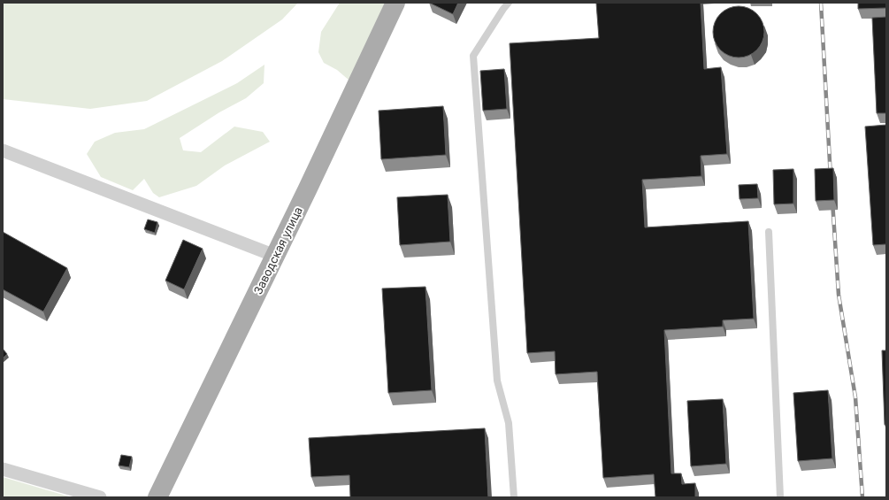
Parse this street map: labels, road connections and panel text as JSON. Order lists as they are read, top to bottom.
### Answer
{
  "streets": {
    "main road": ["Заводская улица"]
  }
}
